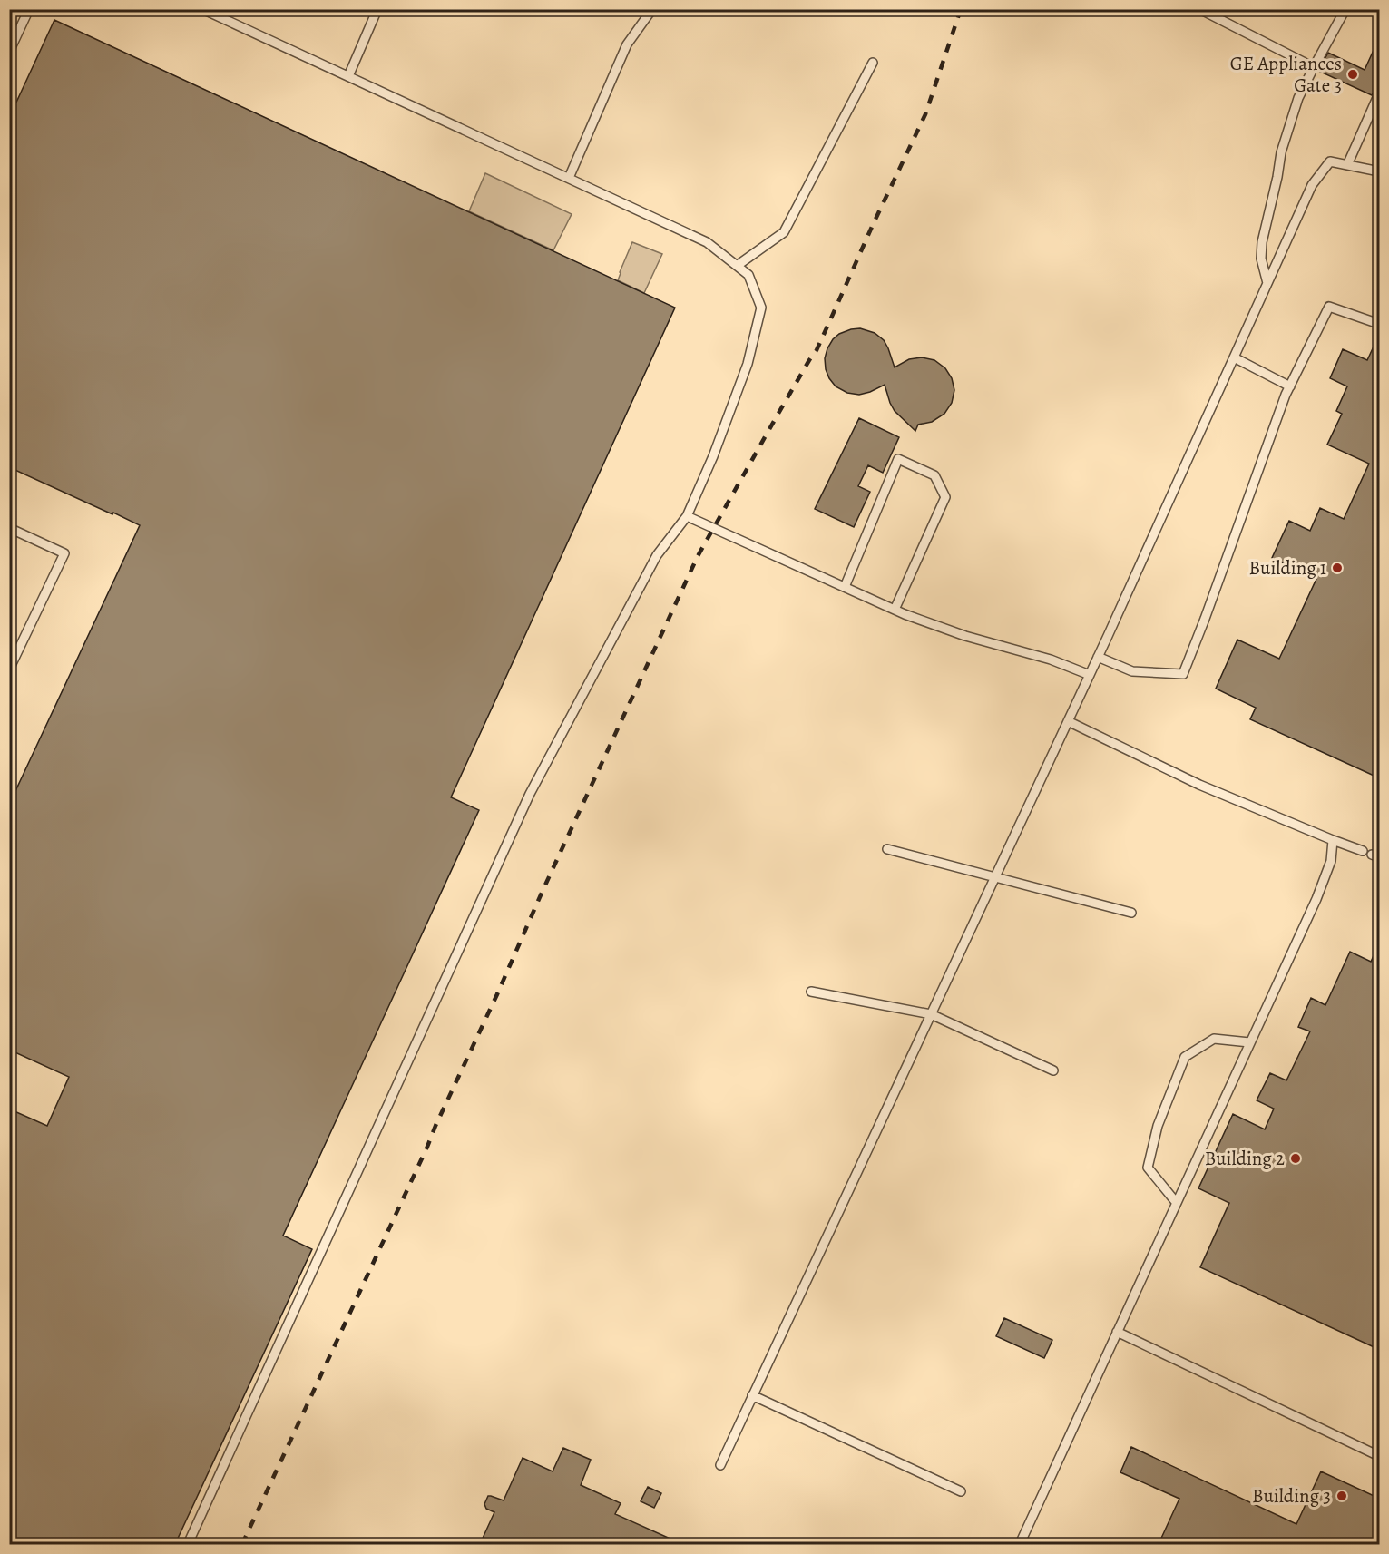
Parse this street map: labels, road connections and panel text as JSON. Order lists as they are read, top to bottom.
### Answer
{
  "places": [
    "GE Appliances Gate 3",
    "Building 1",
    "Building 2",
    "Building 3"
  ]
}
